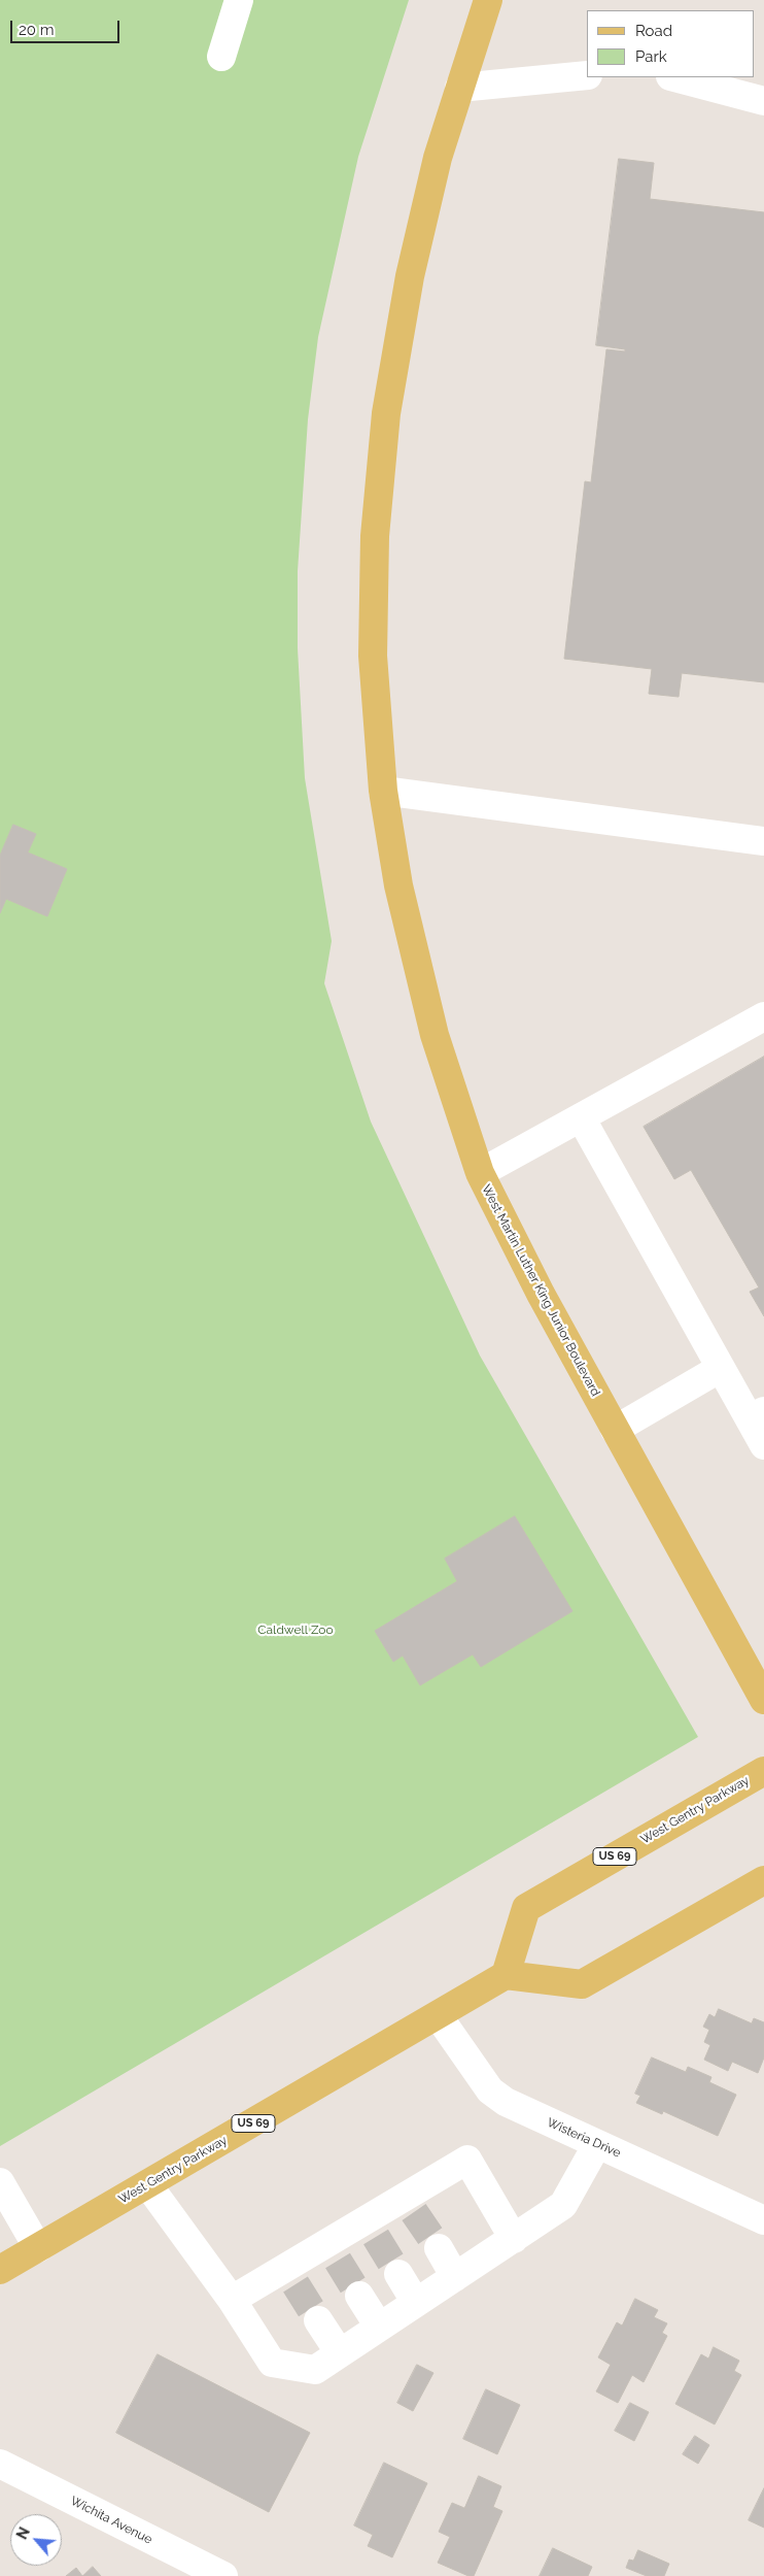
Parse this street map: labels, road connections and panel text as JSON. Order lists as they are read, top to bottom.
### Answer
{
  "streets": {
    "main road": ["West Martin Luther King Junior Boulevard", "West Gentry Parkway", "US 69"],
    "street": ["Wisteria Drive", "Wichita Avenue"]
  },
  "crossings": [
    ["West Gentry Parkway", "Wisteria Drive"]
  ],
  "parks": ["Caldwell Zoo"],
  "legend": ["Road", "Park"],
  "scale_bar": "20 m",
  "north": "top left"
}
